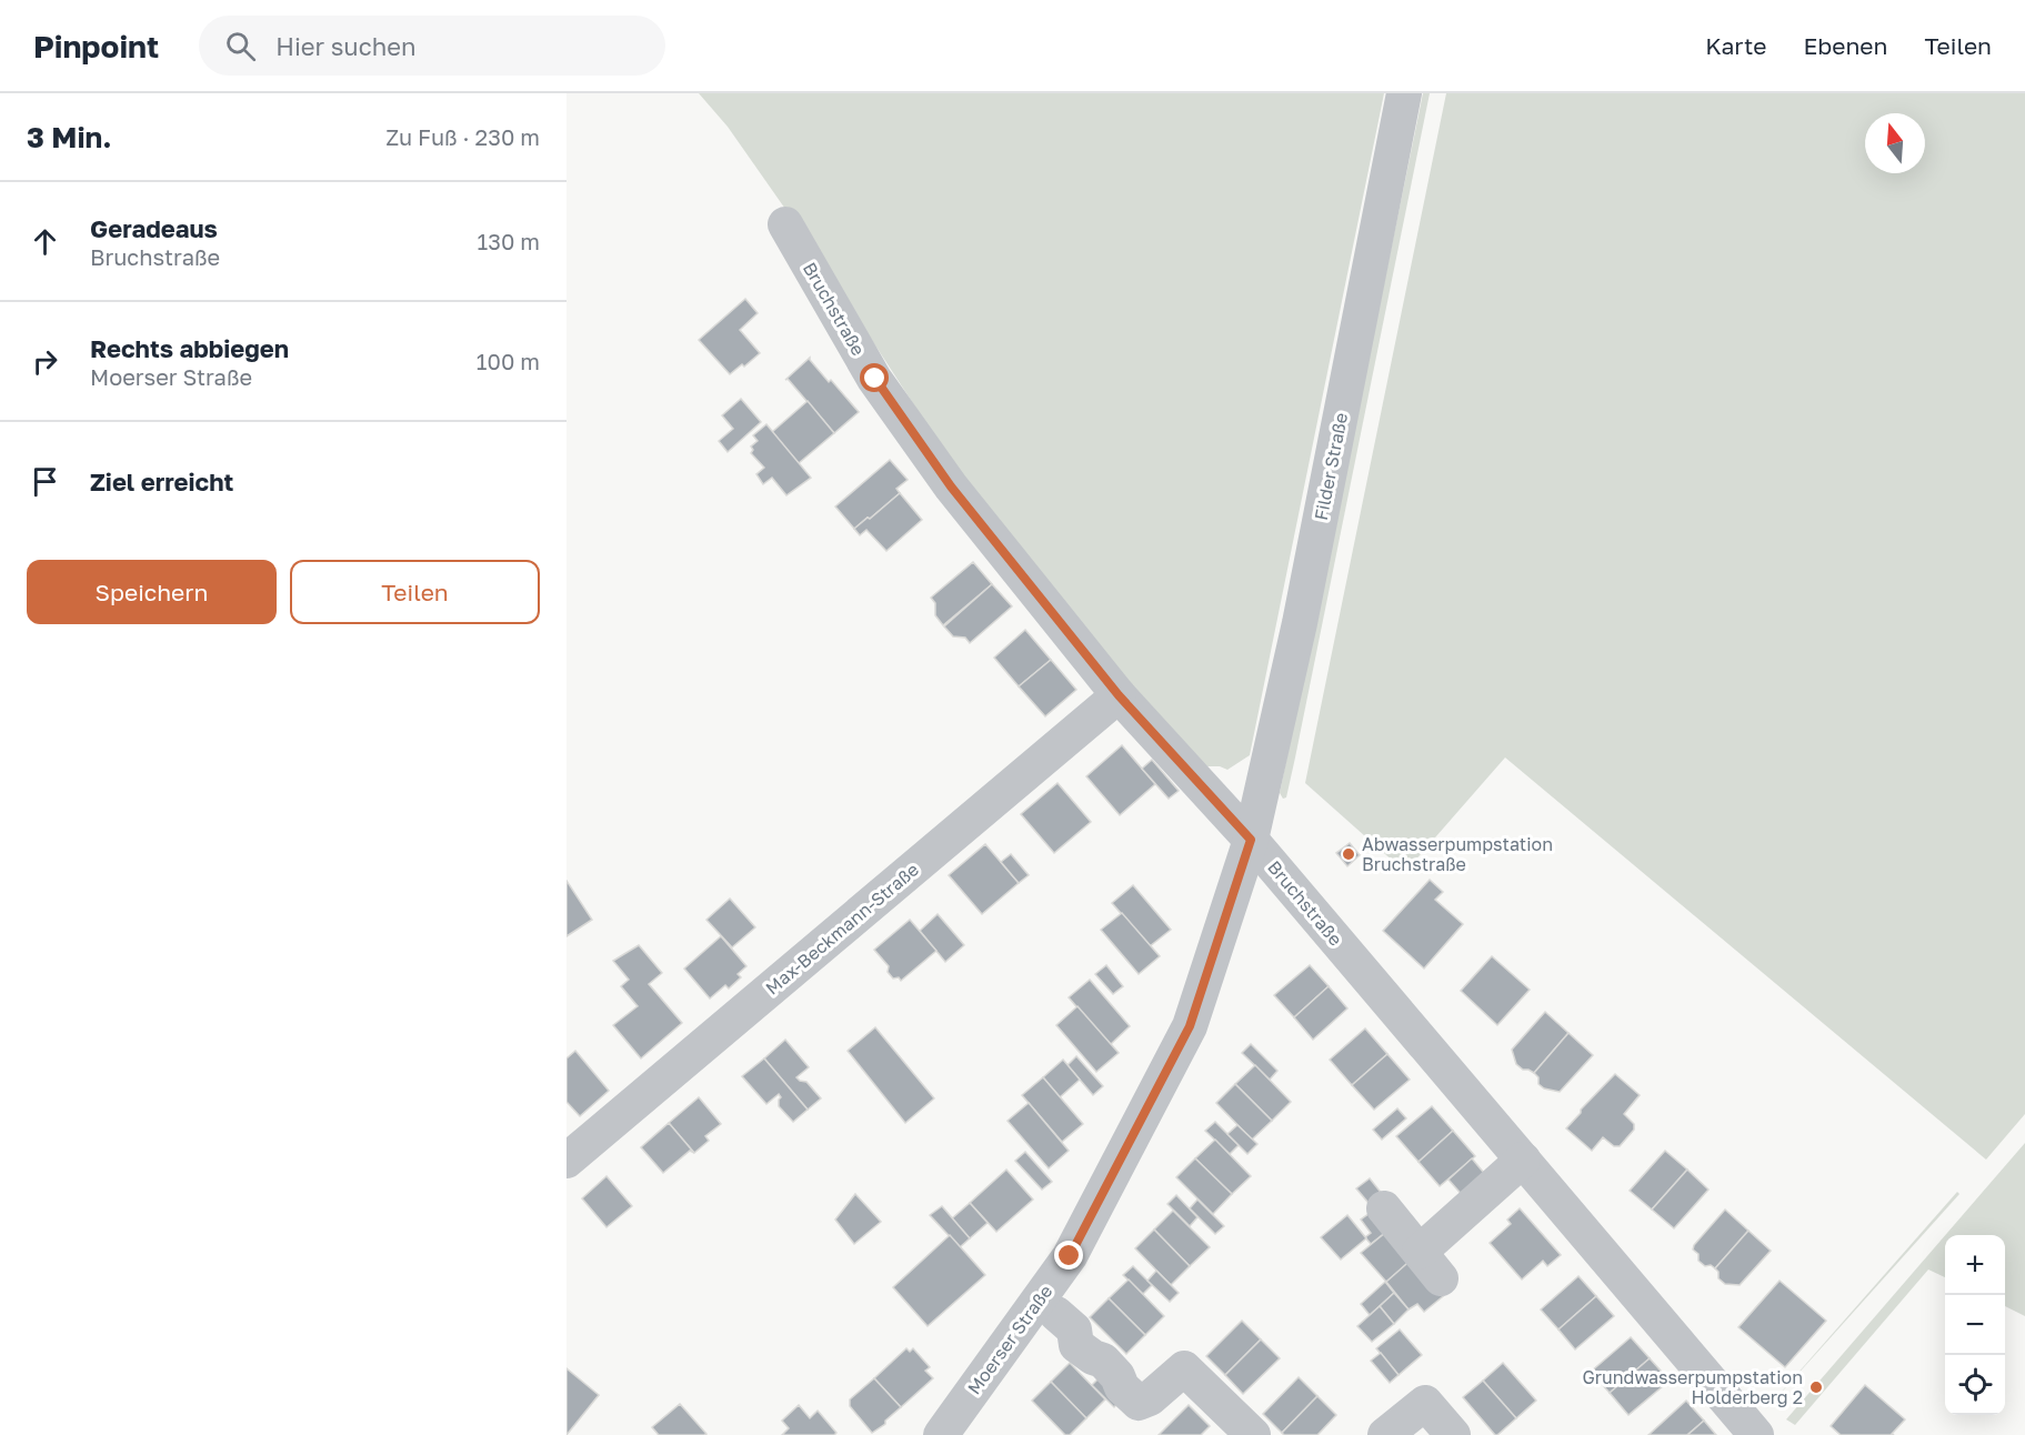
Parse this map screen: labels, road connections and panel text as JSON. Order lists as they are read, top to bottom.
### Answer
{
  "streets": {
    "street": [
      "Bruchstraße",
      "Filder Straße",
      "Max-Beckmann-Straße",
      "Moerser Straße"
    ]
  },
  "crossings": [
    ["Bruchstraße", "Filder Straße"],
    ["Bruchstraße", "Max-Beckmann-Straße"],
    ["Bruchstraße", "Moerser Straße"],
    ["Filder Straße", "Moerser Straße"]
  ],
  "places": ["Abwasserpumpstation Bruchstraße", "Grundwasserpumpstation Holderberg 2"],
  "north": "top",
  "page": {
    "header": "Pinpoint",
    "search": "Hier suchen",
    "nav": ["Karte", "Ebenen", "Teilen"],
    "heading": ["3 Min.", "Zu Fuß · 230 m"],
    "list": [
      ["Geradeaus", "Bruchstraße", "130 m"],
      ["Rechts abbiegen", "Moerser Straße", "100 m"],
      "Ziel erreicht"
    ],
    "buttons": ["Speichern", "Teilen"],
    "map_buttons": ["+", "−"]
  }
}
